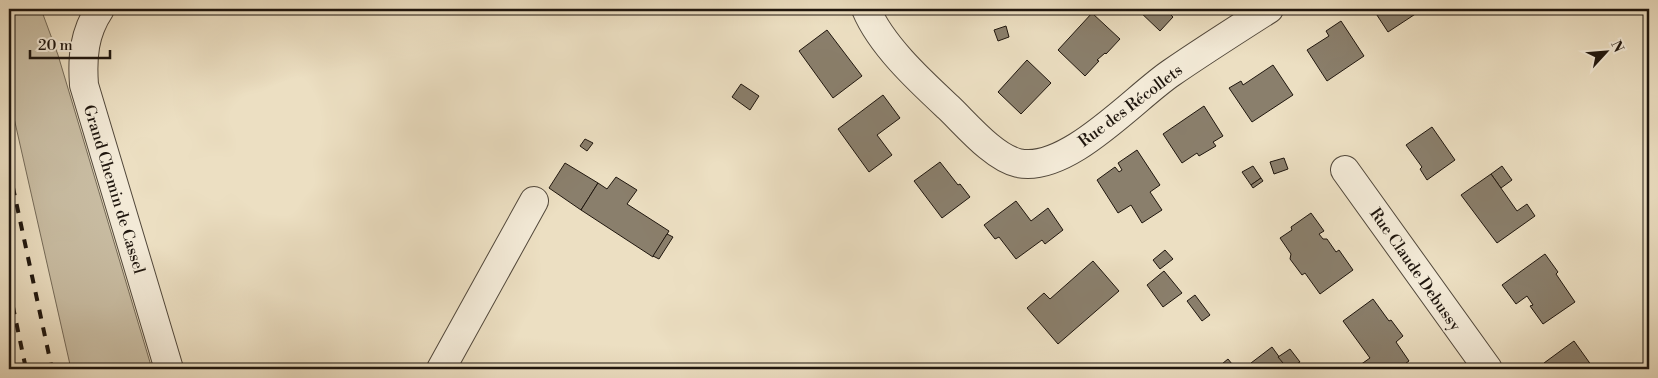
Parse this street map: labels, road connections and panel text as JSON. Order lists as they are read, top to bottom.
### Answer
{
  "streets": {
    "street": ["Rue des Récollets", "Grand Chemin de Cassel", "Rue Claude Debussy"]
  },
  "scale_bar": "20 m",
  "north": "top right"
}
